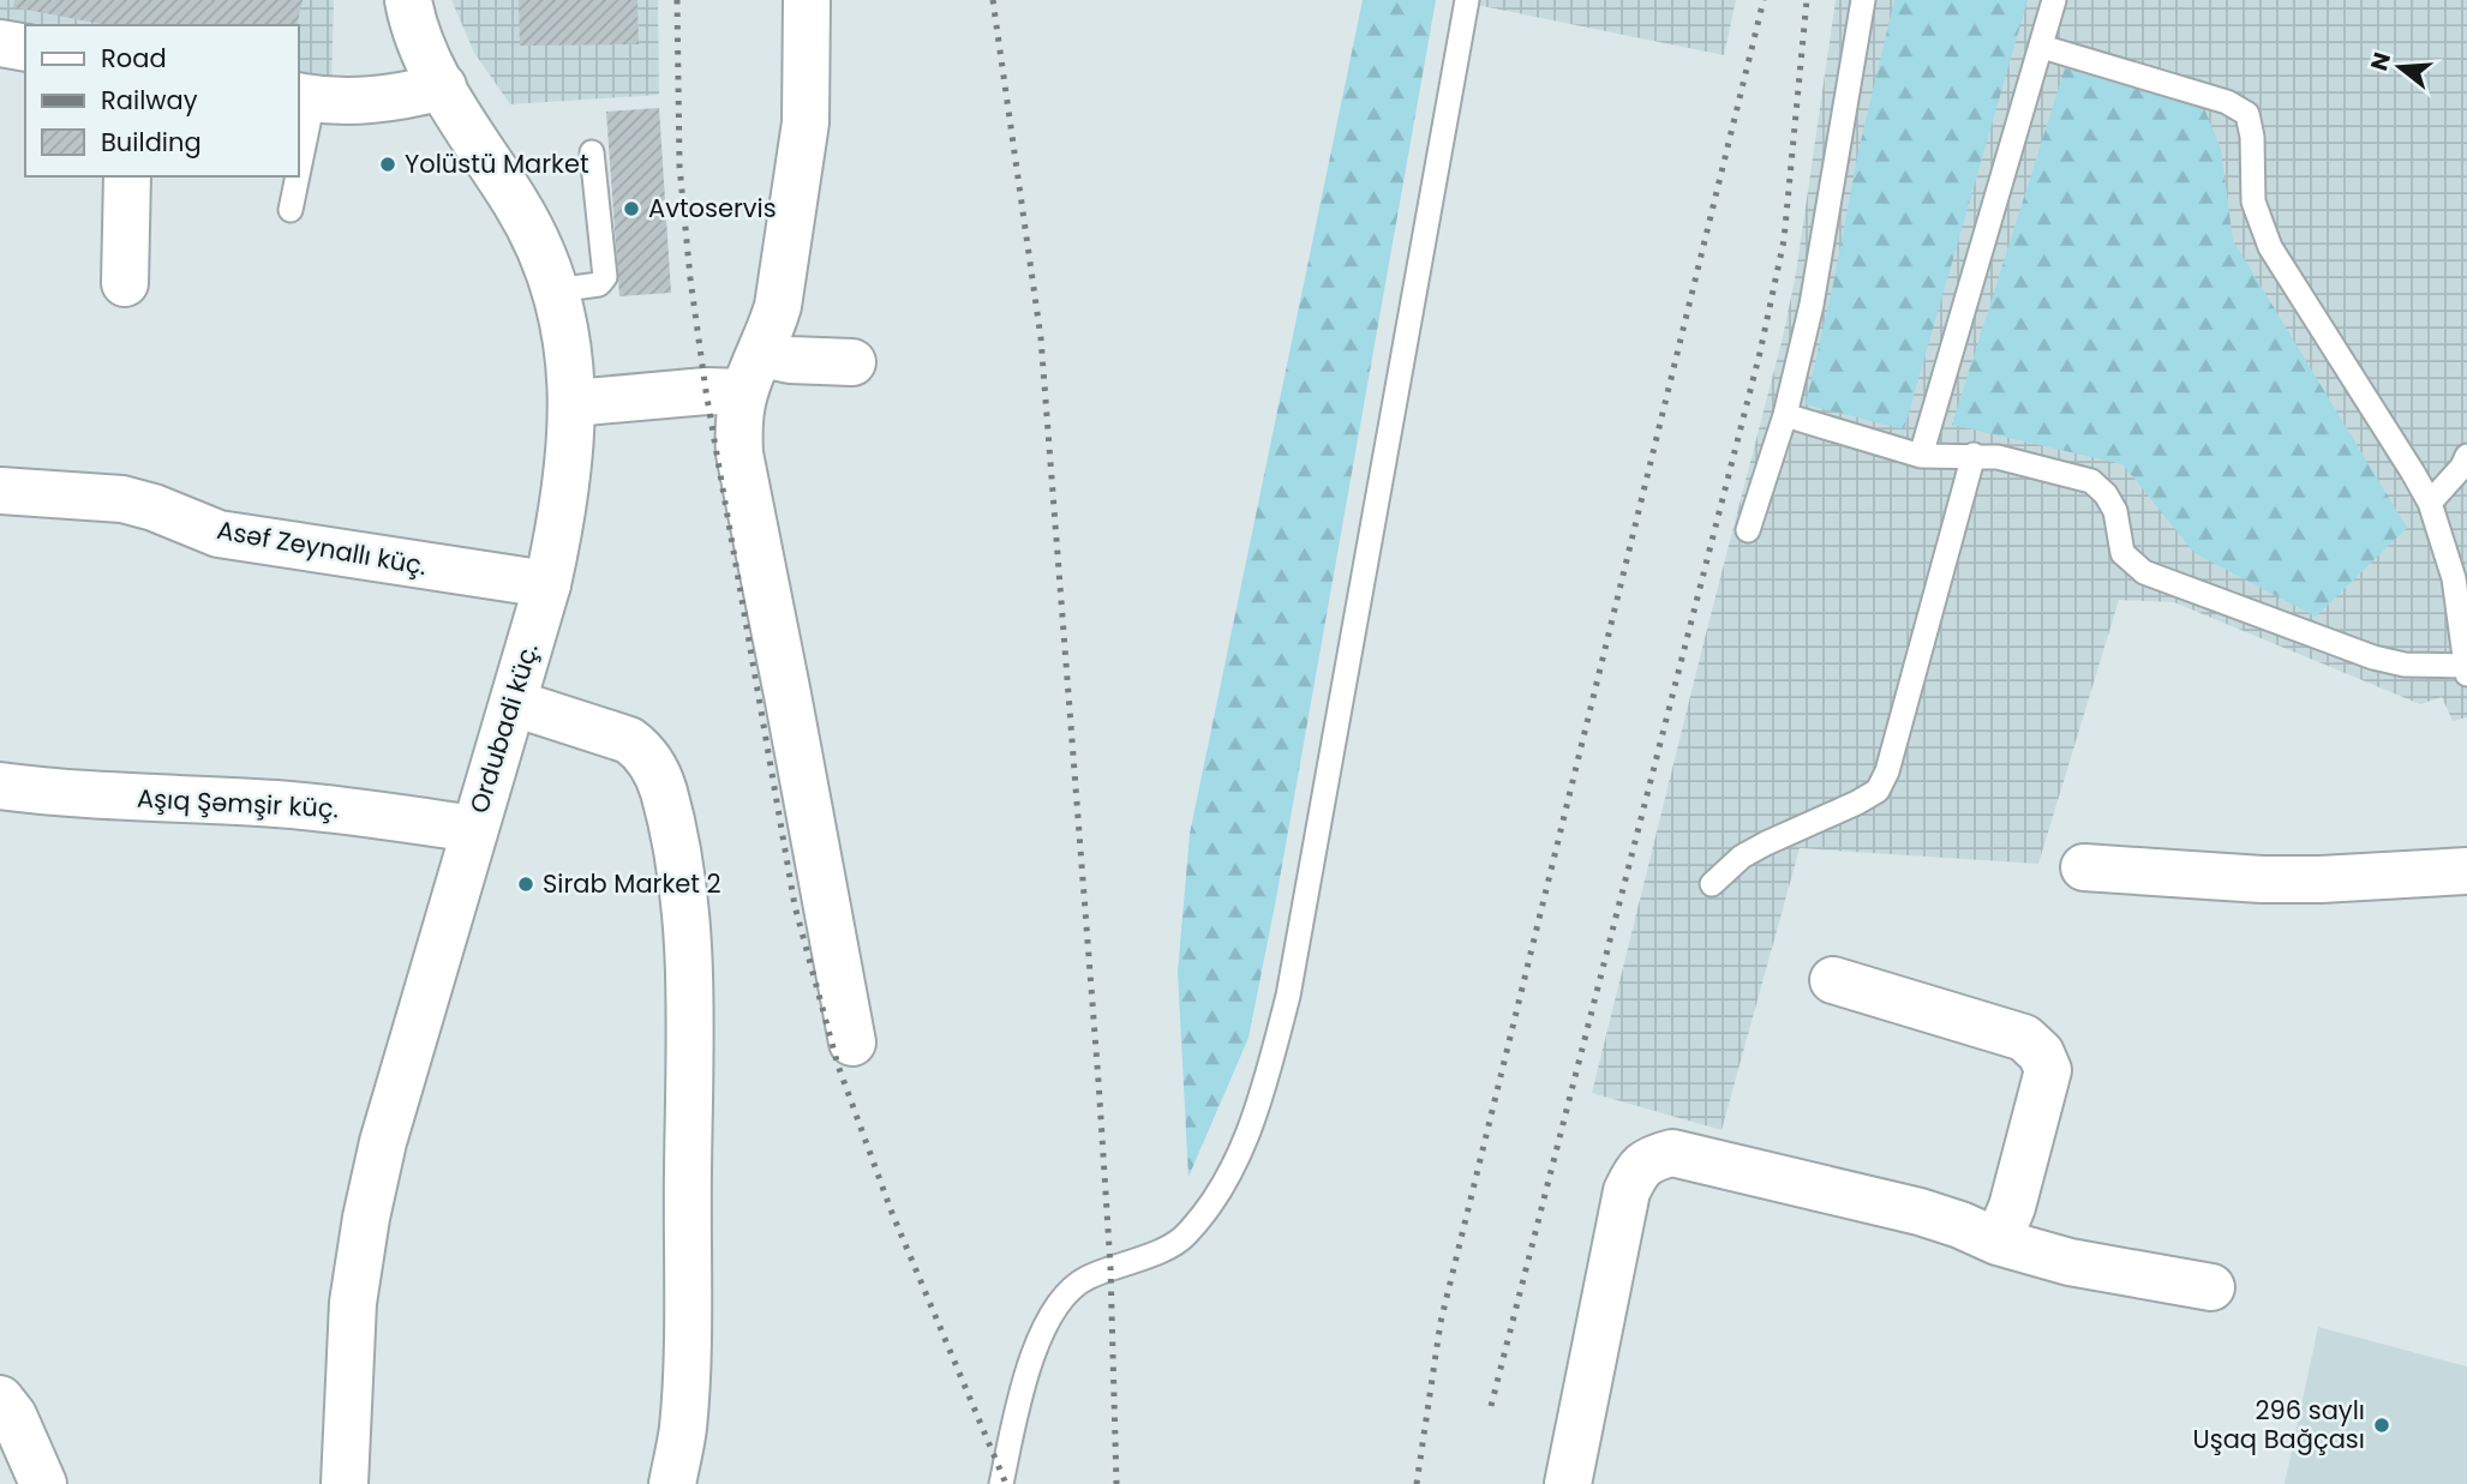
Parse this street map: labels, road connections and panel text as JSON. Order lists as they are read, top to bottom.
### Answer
{
  "streets": {
    "street": ["Asəf Zeynallı küç.", "Ordubadi küç.", "Aşıq Şəmşir küç."]
  },
  "crossings": [
    ["Asəf Zeynallı küç.", "Ordubadi küç."],
    ["Ordubadi küç.", "Aşıq Şəmşir küç."]
  ],
  "places": [
    "Yolüstü Market",
    "Avtoservis",
    "Sirab Market 2",
    "296 saylı Uşaq Bağçası"
  ],
  "legend": ["Road", "Railway", "Building"],
  "north": "left"
}
